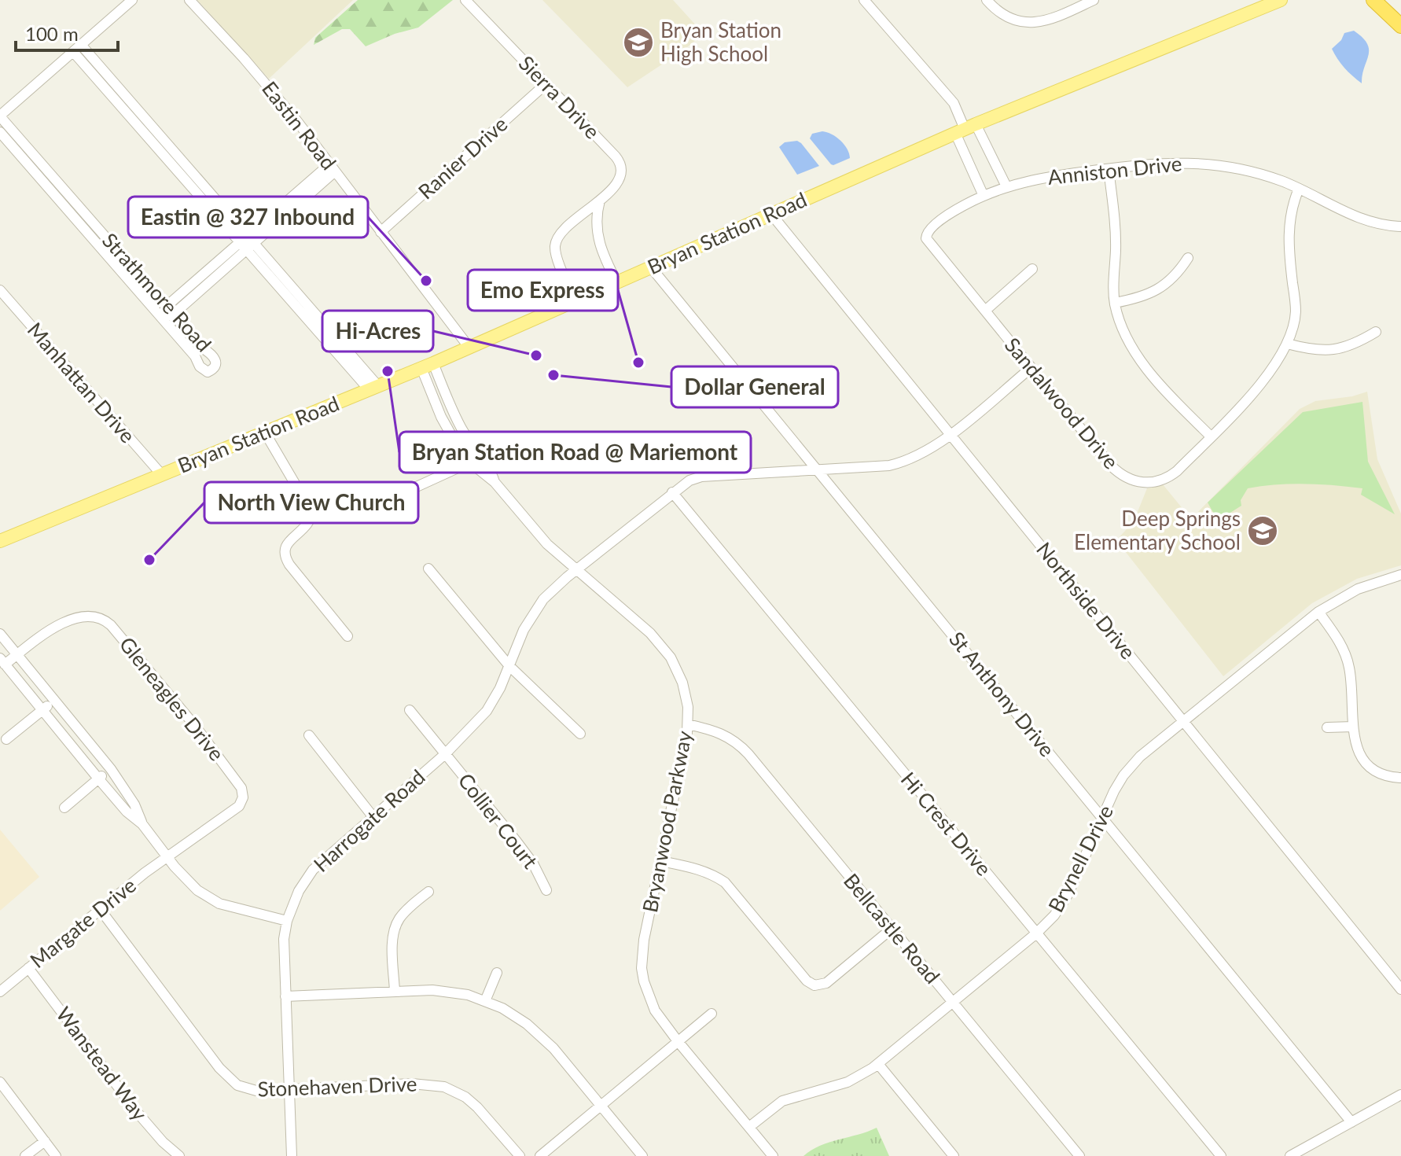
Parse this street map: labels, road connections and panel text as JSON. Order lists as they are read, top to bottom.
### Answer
{
  "streets": {
    "main road": ["Bryan Station Road"],
    "street": [
      "Sierra Drive",
      "Eastin Road",
      "Ranier Drive",
      "Anniston Drive",
      "Strathmore Road",
      "Manhattan Drive",
      "Sandalwood Drive",
      "Northside Drive",
      "St Anthony Drive",
      "Gleneagles Drive",
      "Harrogate Road",
      "Collier Court",
      "Bryanwood Parkway",
      "Hi Crest Drive",
      "Brynell Drive",
      "Margate Drive",
      "Bellcastle Road",
      "Wanstead Way",
      "Stonehaven Drive"
    ]
  },
  "crossings": [
    ["Sierra Drive", "Ranier Drive"],
    ["Sierra Drive", "Bryan Station Road"],
    ["Eastin Road", "Ranier Drive"],
    ["Eastin Road", "Bryan Station Road"],
    ["Anniston Drive", "Sandalwood Drive"],
    ["Bryan Station Road", "Manhattan Drive"],
    ["Bryan Station Road", "Northside Drive"],
    ["Bryan Station Road", "St Anthony Drive"],
    ["Bryan Station Road", "Bryanwood Parkway"],
    ["Sandalwood Drive", "Harrogate Road"],
    ["Northside Drive", "Harrogate Road"],
    ["Northside Drive", "Brynell Drive"],
    ["St Anthony Drive", "Harrogate Road"],
    ["St Anthony Drive", "Brynell Drive"],
    ["Gleneagles Drive", "Margate Drive"],
    ["Harrogate Road", "Collier Court"],
    ["Harrogate Road", "Bryanwood Parkway"],
    ["Harrogate Road", "Hi Crest Drive"],
    ["Harrogate Road", "Stonehaven Drive"],
    ["Bryanwood Parkway", "Brynell Drive"],
    ["Bryanwood Parkway", "Bellcastle Road"],
    ["Hi Crest Drive", "Brynell Drive"],
    ["Brynell Drive", "Bellcastle Road"],
    ["Margate Drive", "Wanstead Way"],
    ["Margate Drive", "Stonehaven Drive"]
  ],
  "places": {
    "school or university": ["Bryan Station High School", "Deep Springs Elementary School"],
    "other": [
      "Eastin @ 327 Inbound",
      "Hi-Acres",
      "Emo Express",
      "Bryan Station Road @ Mariemont",
      "Dollar General",
      "North View Church"
    ]
  },
  "scale_bar": "100 m"
}
